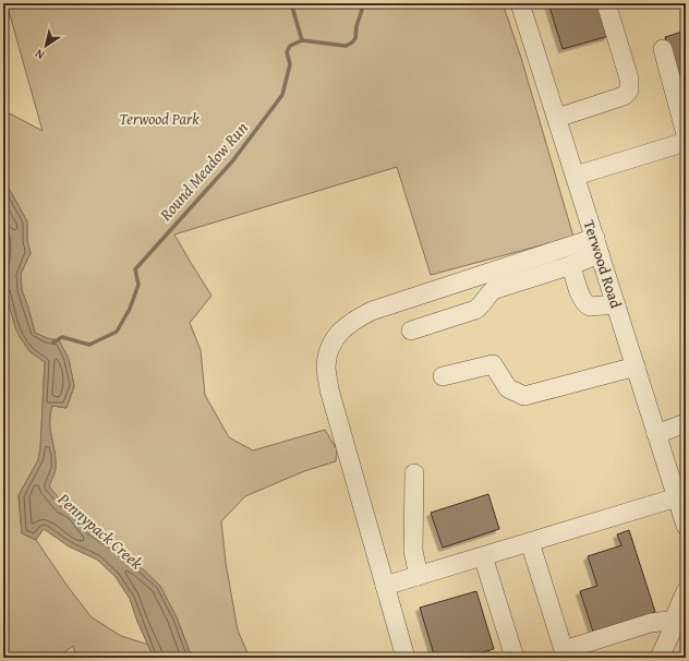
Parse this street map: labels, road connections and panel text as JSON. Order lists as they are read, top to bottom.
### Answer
{
  "streets": {
    "street": ["Terwood Road"]
  },
  "water": ["Round Meadow Run", "Pennypack Creek"],
  "parks": ["Terwood Park"],
  "north": "bottom left"
}
